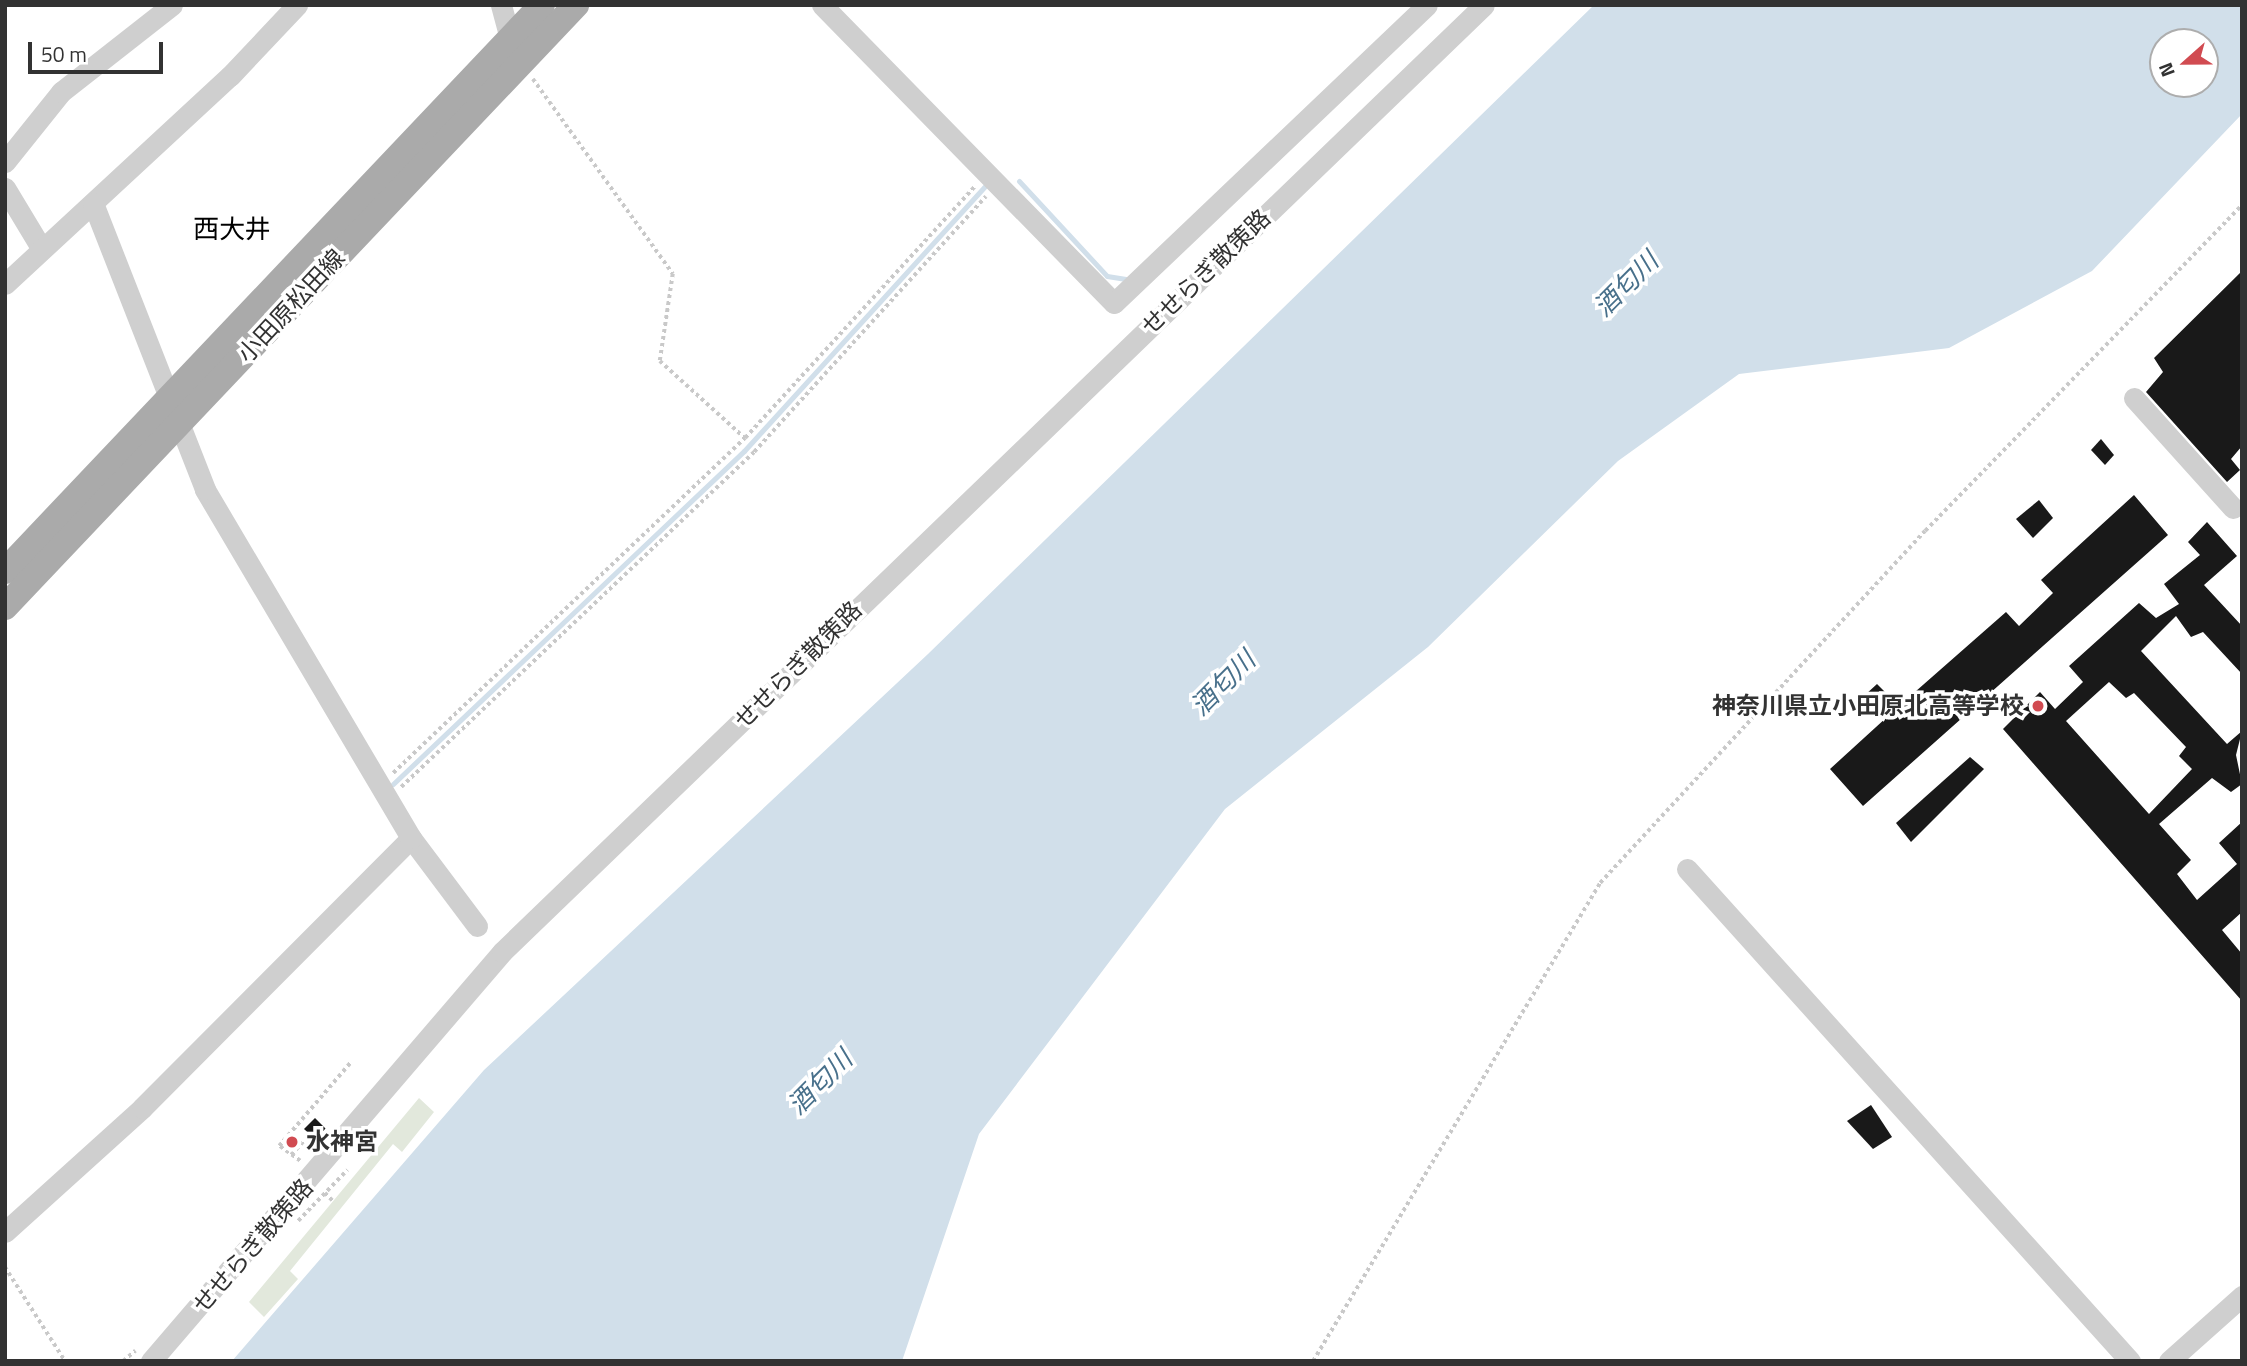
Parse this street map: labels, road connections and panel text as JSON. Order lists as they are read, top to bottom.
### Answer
{
  "streets": {
    "main road": ["小田原松田線"],
    "street": ["せせらぎ散策路"]
  },
  "districts": ["西大井"],
  "water": ["酒匂川"],
  "places": ["神奈川県立小田原北高等学校", "水神宮"],
  "scale_bar": "50 m",
  "north": "left"
}
